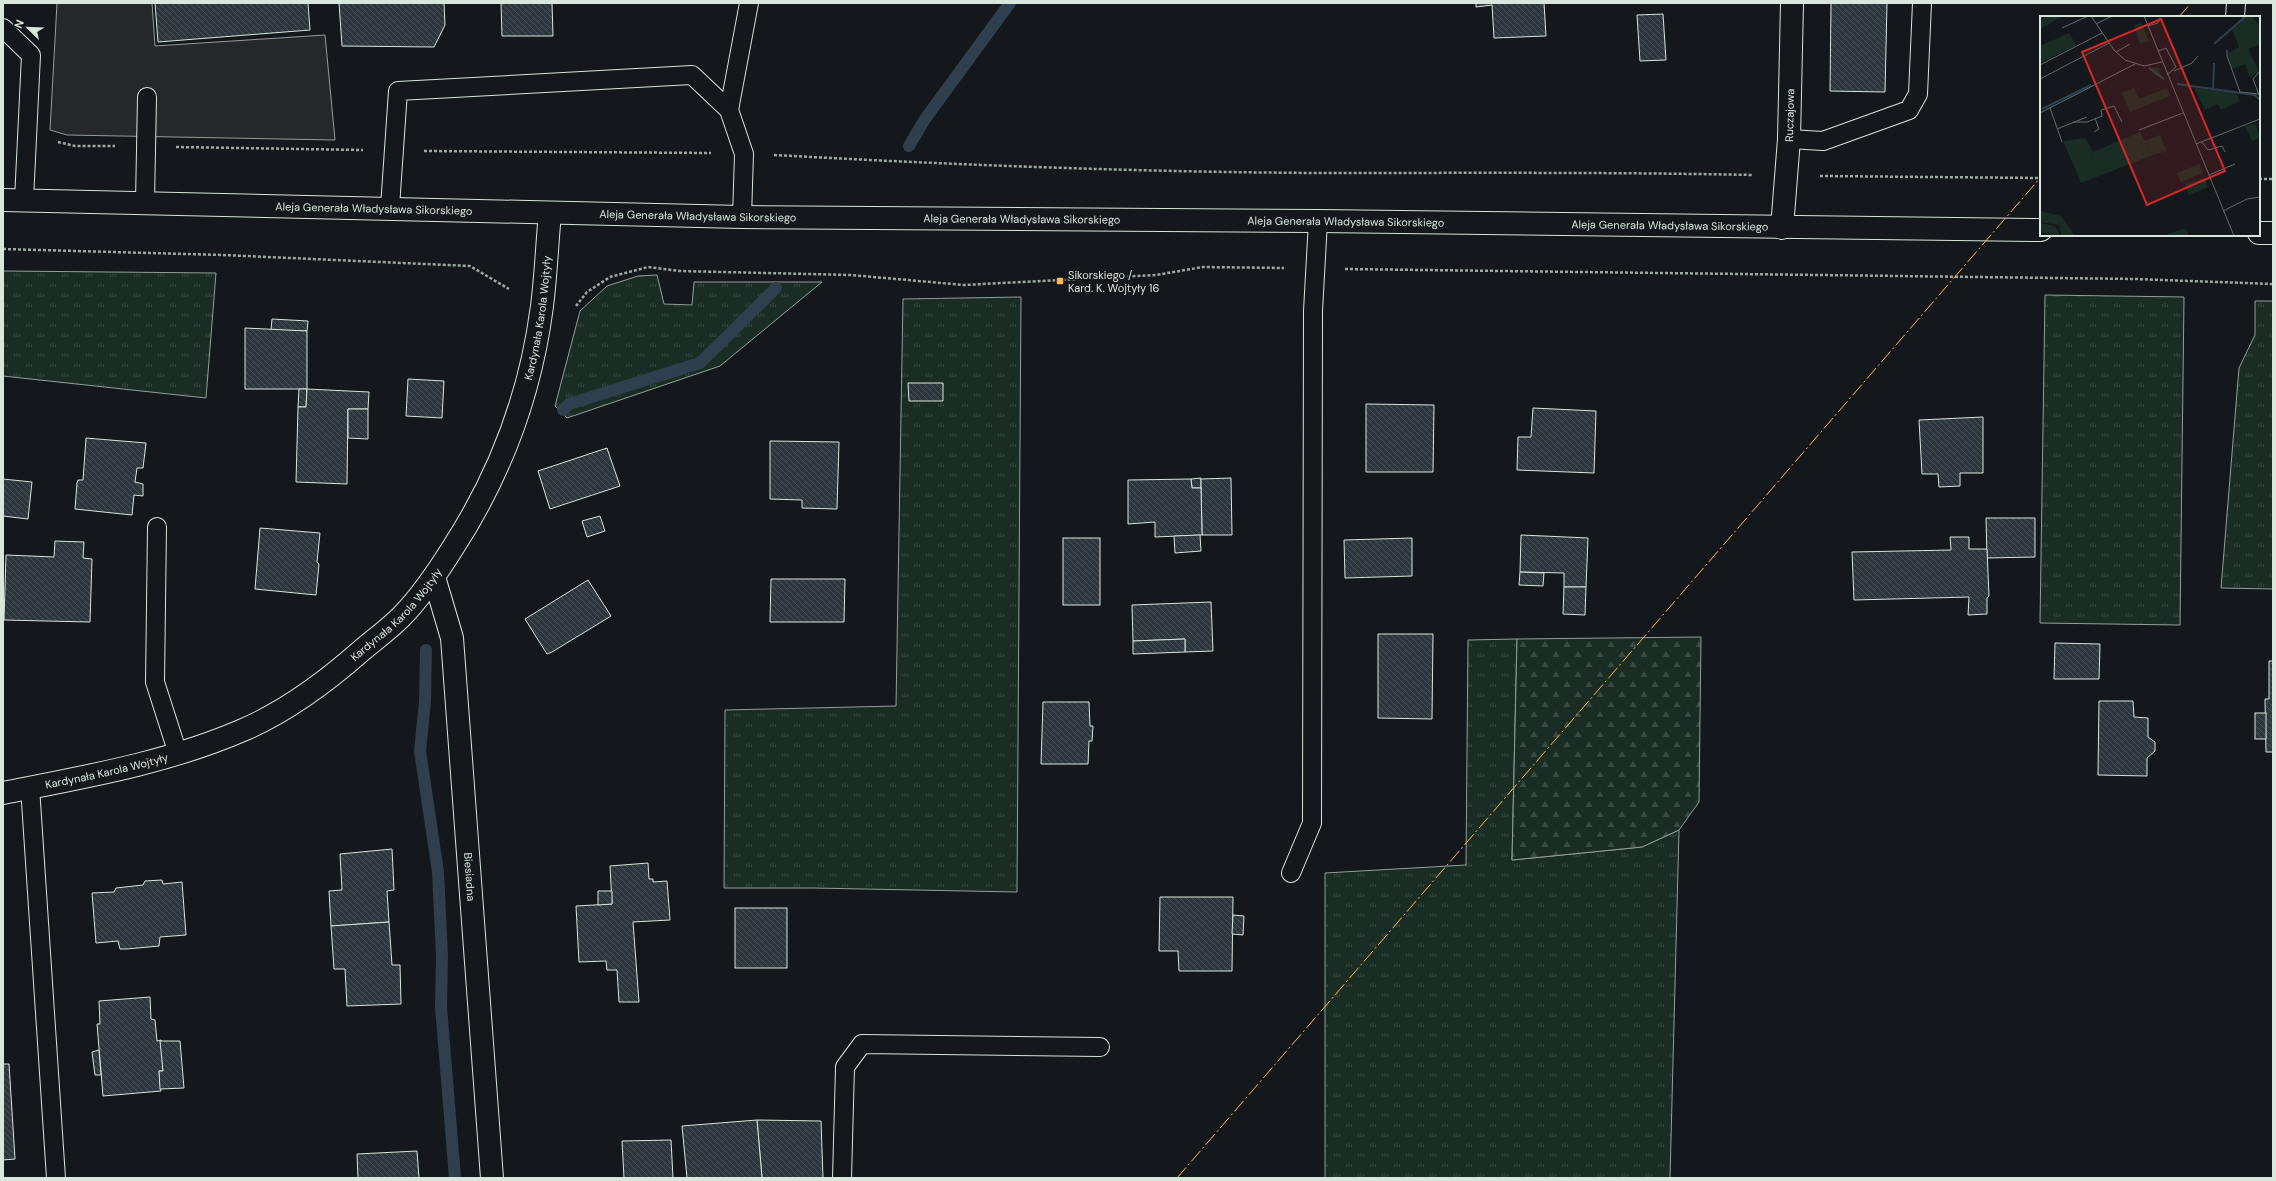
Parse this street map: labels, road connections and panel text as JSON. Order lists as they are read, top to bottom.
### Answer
{
  "streets": {
    "main road": [
      "Ruczajowa",
      "Aleja Generała Władysława Sikorskiego",
      "Kardynała Karola Wojtyły",
      "Biesiadna"
    ]
  },
  "crossings": [
    ["Ruczajowa", "Aleja Generała Władysława Sikorskiego"],
    ["Aleja Generała Władysława Sikorskiego", "Kardynała Karola Wojtyły"],
    ["Kardynała Karola Wojtyły", "Biesiadna"]
  ],
  "places": {
    "transit": ["Sikorskiego / Kard. K. Wojtyły 16"]
  },
  "north": "top left"
}
